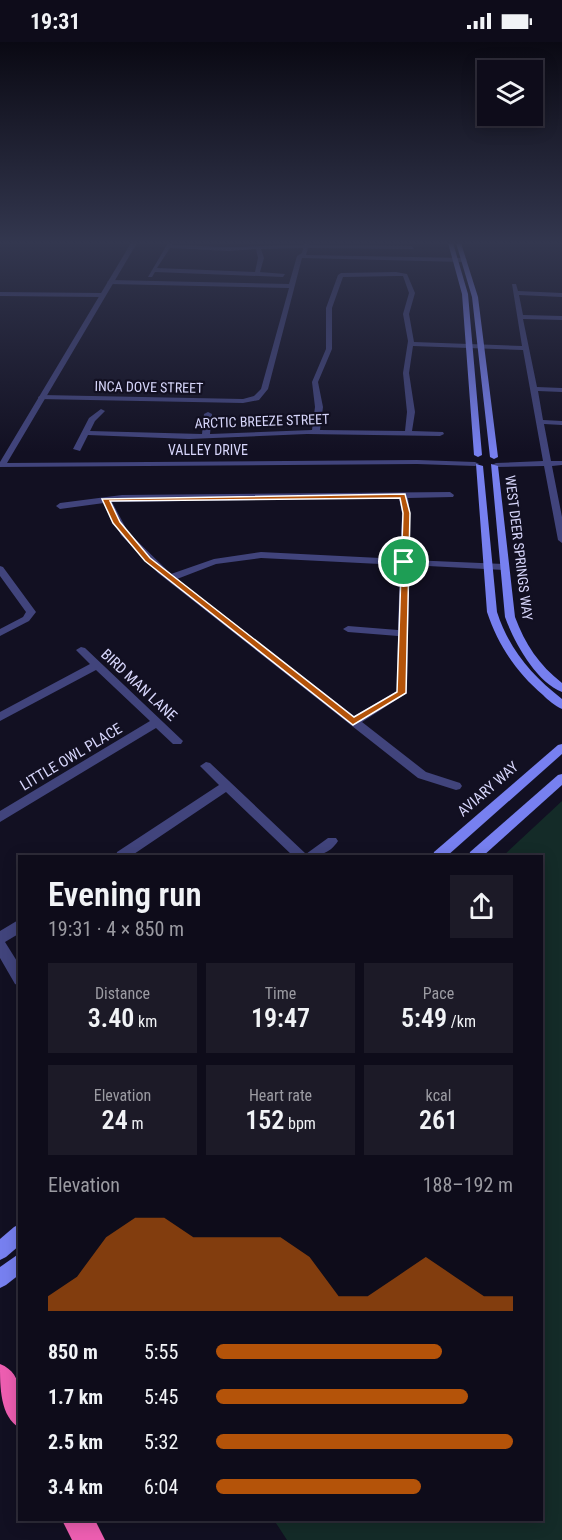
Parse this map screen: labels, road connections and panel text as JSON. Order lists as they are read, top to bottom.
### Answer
{
  "streets": {
    "main road": ["WEST DEER SPRINGS WAY", "AVIARY WAY"],
    "street": [
      "INCA DOVE STREET",
      "ARCTIC BREEZE STREET",
      "VALLEY DRIVE",
      "BIRD MAN LANE",
      "LITTLE OWL PLACE"
    ]
  },
  "crossings": [
    ["VALLEY DRIVE", "WEST DEER SPRINGS WAY"],
    ["BIRD MAN LANE", "LITTLE OWL PLACE"]
  ],
  "page": {
    "status": "19:31",
    "heading": ["Evening run", "19:31 · 4 × 850 m"],
    "stats": [
      ["Distance", "3.40 km"],
      ["Time", "19:47"],
      ["Pace", "5:49 /km"],
      ["Elevation", "24 m"],
      ["Heart rate", "152 bpm"],
      ["kcal", "261"]
    ],
    "chart": ["Elevation", "188–192 m"],
    "list": [
      {
        "name": "850 m",
        "note": "5:55"
      },
      {
        "name": "1.7 km",
        "note": "5:45"
      },
      {
        "name": "2.5 km",
        "note": "5:32"
      },
      {
        "name": "3.4 km",
        "note": "6:04"
      }
    ]
  }
}
